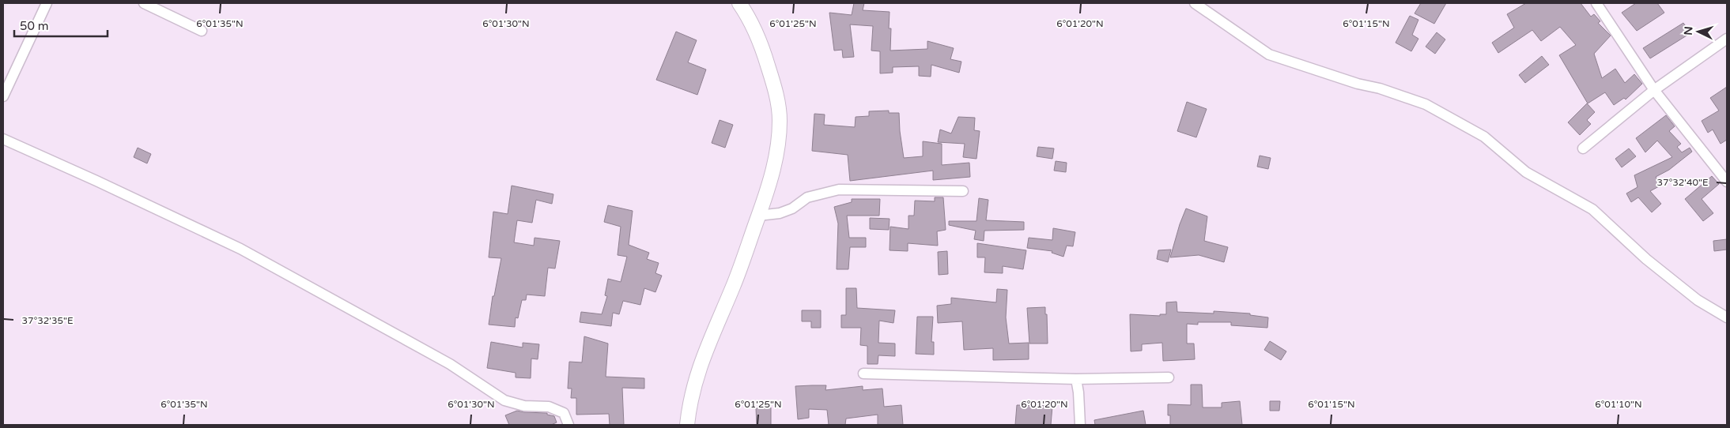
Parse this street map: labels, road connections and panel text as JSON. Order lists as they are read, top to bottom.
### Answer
{
  "scale_bar": "50 m",
  "north": "left",
  "coordinates": [
    "6°01'35\"N",
    "6°01'30\"N",
    "6°01'25\"N",
    "6°01'20\"N",
    "6°01'15\"N",
    "37°32'40\"E",
    "37°32'35\"E",
    "6°01'10\"N"
  ]
}
